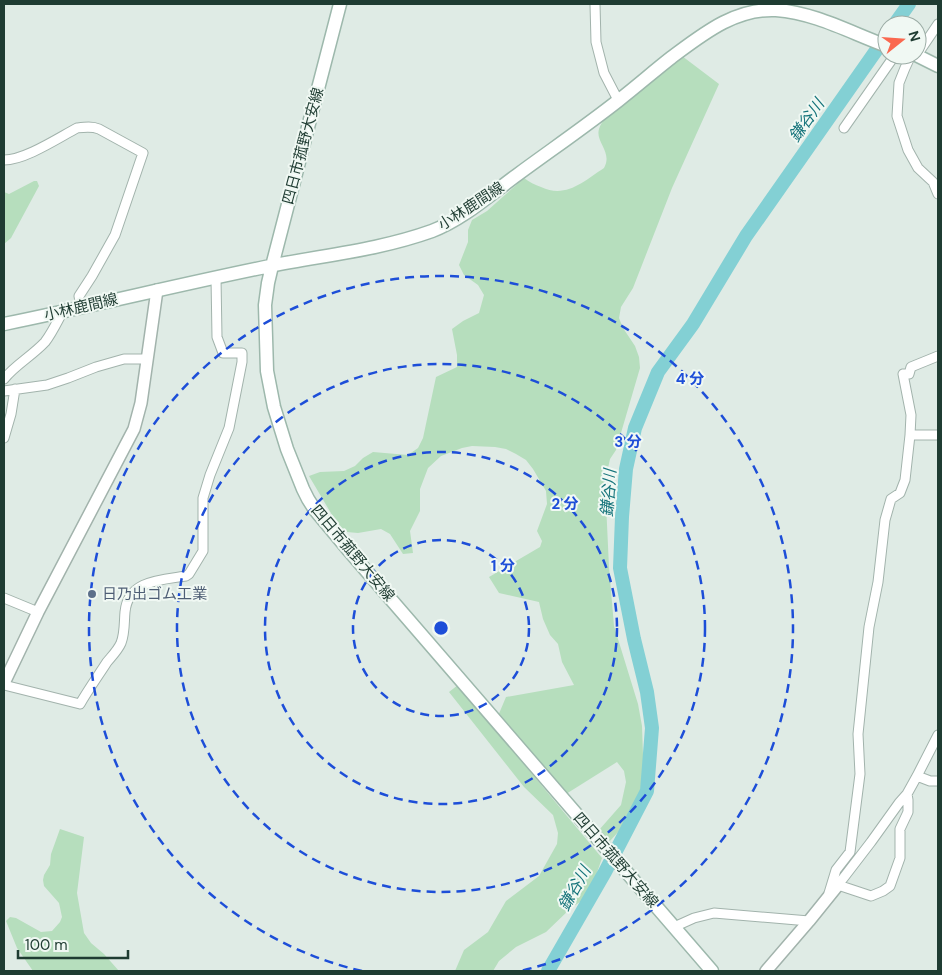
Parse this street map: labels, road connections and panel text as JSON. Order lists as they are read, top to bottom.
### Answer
{
  "streets": {
    "main road": ["四日市菰野大安線", "小林鹿間線"]
  },
  "crossings": [
    ["四日市菰野大安線", "小林鹿間線"]
  ],
  "water": ["鎌谷川"],
  "places": ["日乃出ゴム工業"],
  "scale_bar": "100 m",
  "north": "right",
  "rings": [
    "4 分",
    "3 分",
    "2 分",
    "1 分"
  ]
}
